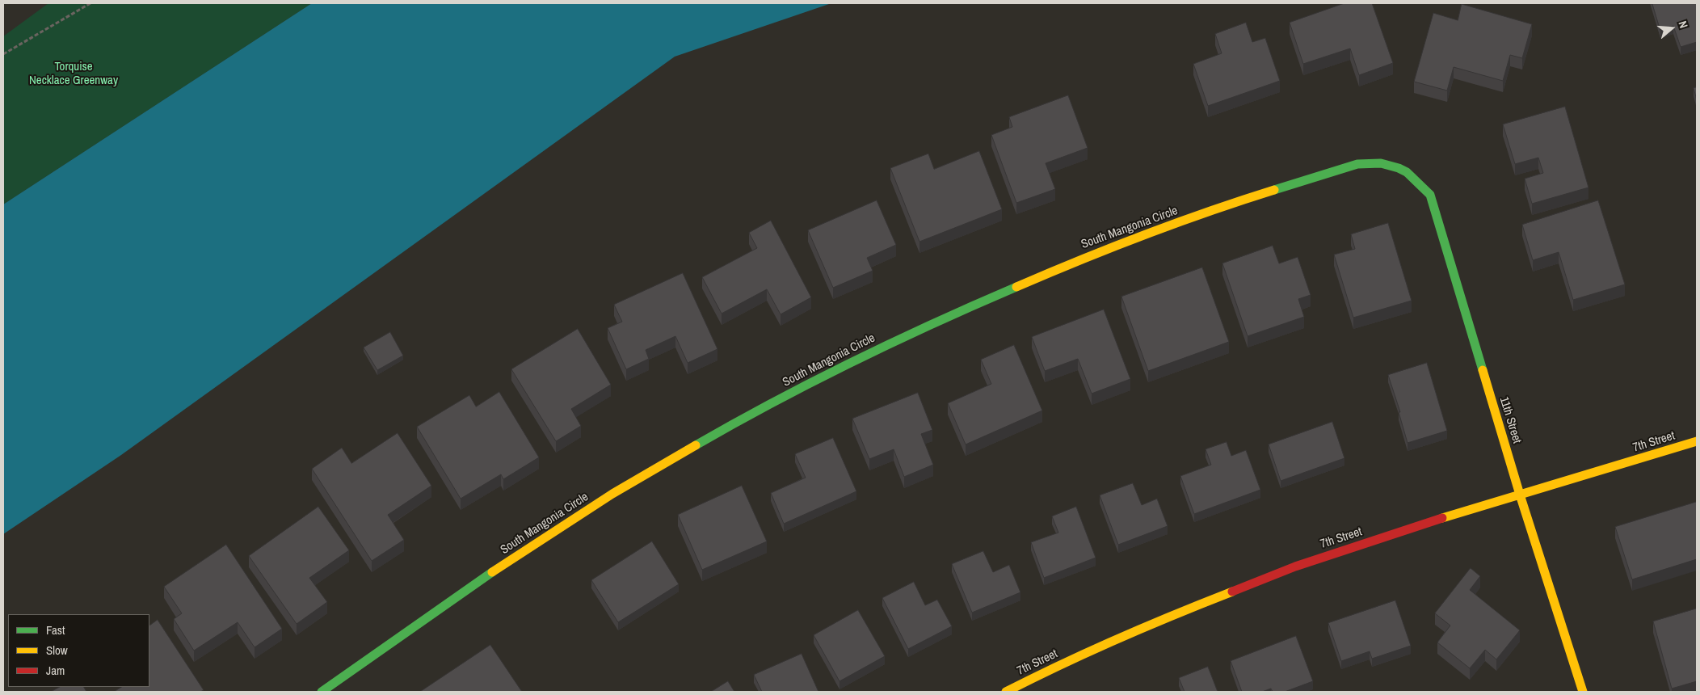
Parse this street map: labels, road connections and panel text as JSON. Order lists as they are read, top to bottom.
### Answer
{
  "streets": {
    "street": ["South Mangonia Circle", "11th Street", "7th Street"]
  },
  "crossings": [
    ["South Mangonia Circle", "11th Street"],
    ["11th Street", "7th Street"]
  ],
  "parks": ["Torquise Necklace Greenway"],
  "legend": ["Fast", "Slow", "Jam"],
  "north": "right"
}
